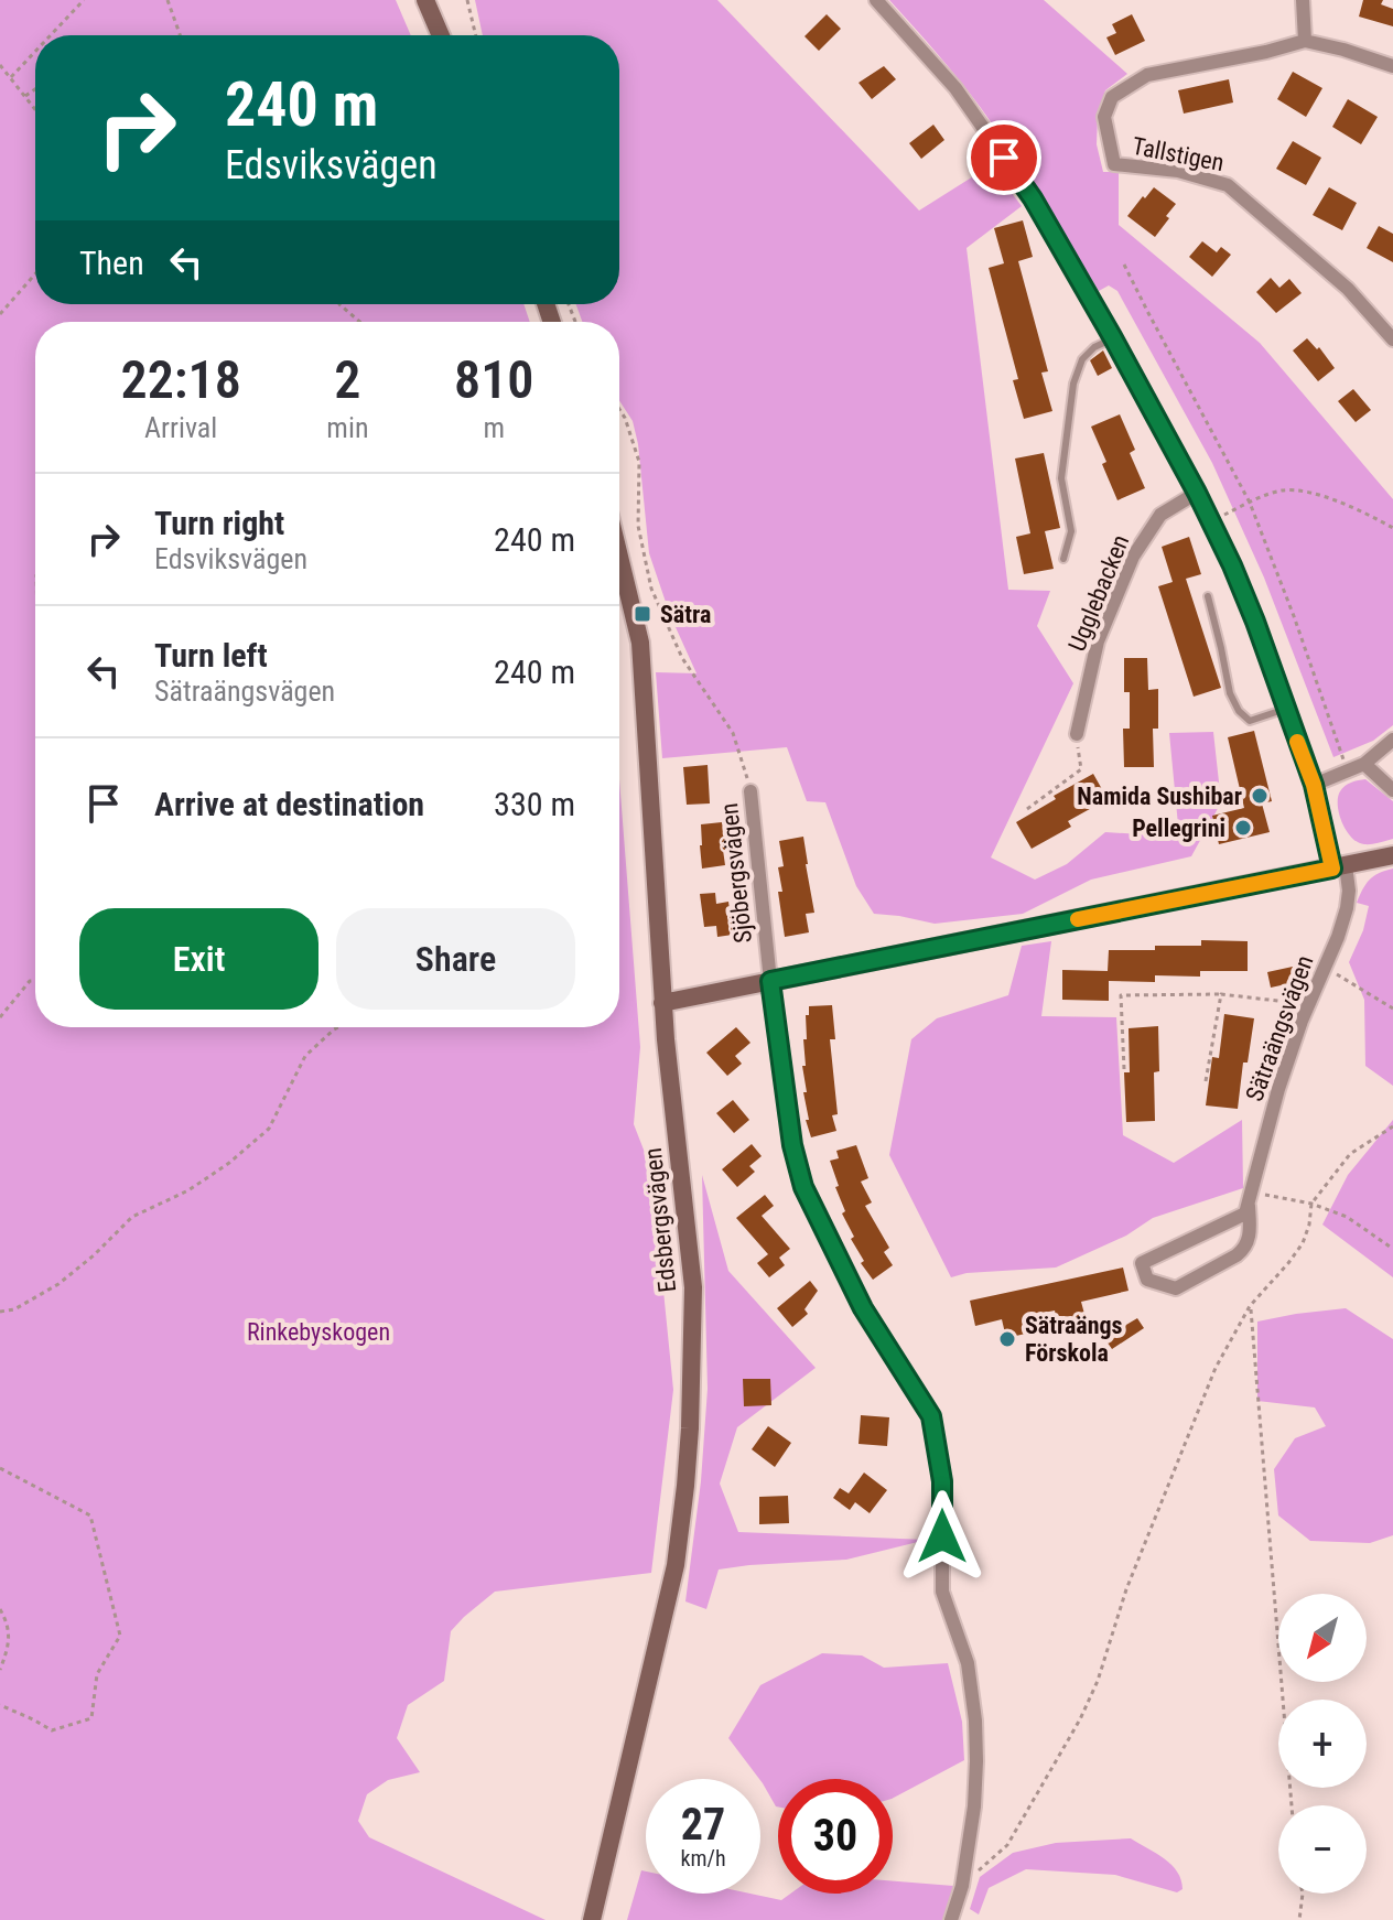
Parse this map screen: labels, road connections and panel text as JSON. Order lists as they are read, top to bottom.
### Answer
{
  "streets": {
    "main road": ["Edsbergsvägen"],
    "street": [
      "Tallstigen",
      "Ugglebacken",
      "Sjöbergsvägen",
      "Sätraängsvägen"
    ]
  },
  "crossings": [
    ["Ugglebacken", "Sätraängsvägen"]
  ],
  "parks": ["Rinkebyskogen"],
  "places": {
    "transit": ["Sätra"],
    "other": ["Namida Sushibar", "Pellegrini", "Sätraängs Förskola"]
  },
  "north": "bottom left",
  "page": {
    "turn": ["240 m", "Edsviksvägen"],
    "then": "Then",
    "eta": [
      "22:18",
      "Arrival",
      "2",
      "min",
      "810",
      "m"
    ],
    "list": [
      {
        "name": "Turn right",
        "note": "Edsviksvägen",
        "value": "240 m"
      },
      {
        "name": "Turn left",
        "note": "Sätraängsvägen",
        "value": "240 m"
      },
      {
        "name": "Arrive at destination",
        "value": "330 m"
      }
    ],
    "buttons": ["Exit", "Share"],
    "map_buttons": ["+", "−"],
    "speed": "27 km/h",
    "limit": "30"
  }
}
